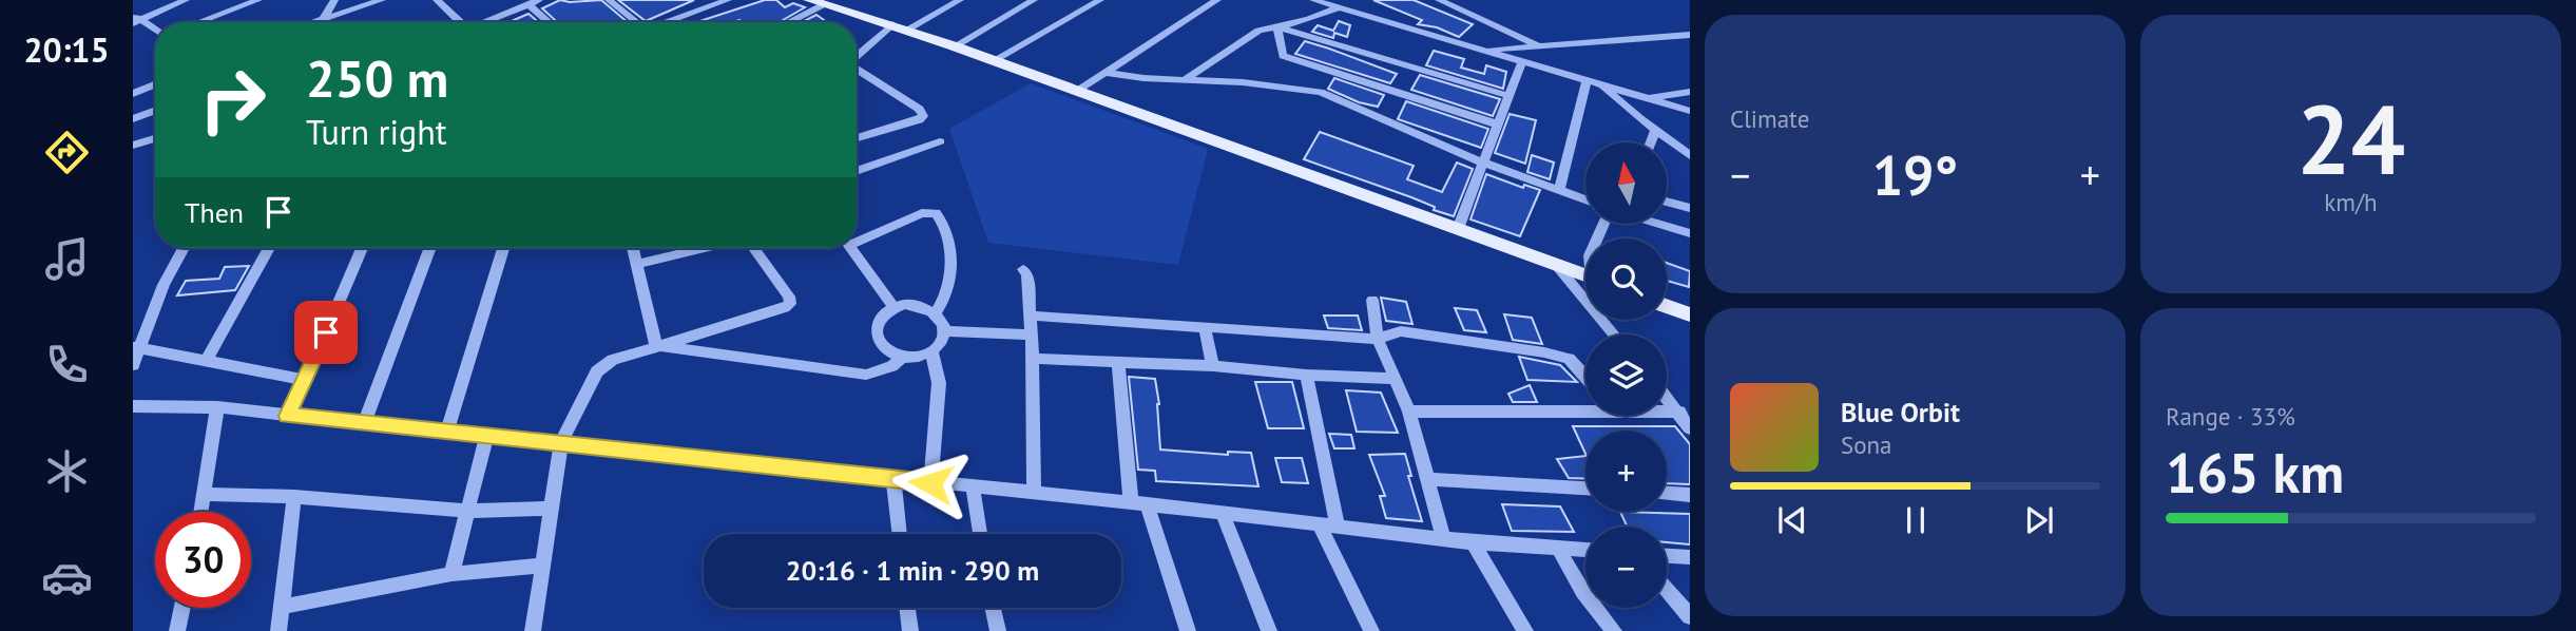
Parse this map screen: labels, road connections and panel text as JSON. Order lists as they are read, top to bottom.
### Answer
{
  "north": "top",
  "page": {
    "tabs": "20:15",
    "tile": [
      "Climate",
      ["24", "km/h"],
      ["Range · 33%", "165 km"]
    ],
    "turn": ["250 m", "Turn right"],
    "map_buttons": ["+", "−"],
    "heat": ["−", "19°", "+"],
    "then": "Then",
    "song": ["Blue Orbit", "Sona"],
    "limit": "30",
    "trip": "20:16 · 1 min · 290 m"
  }
}
